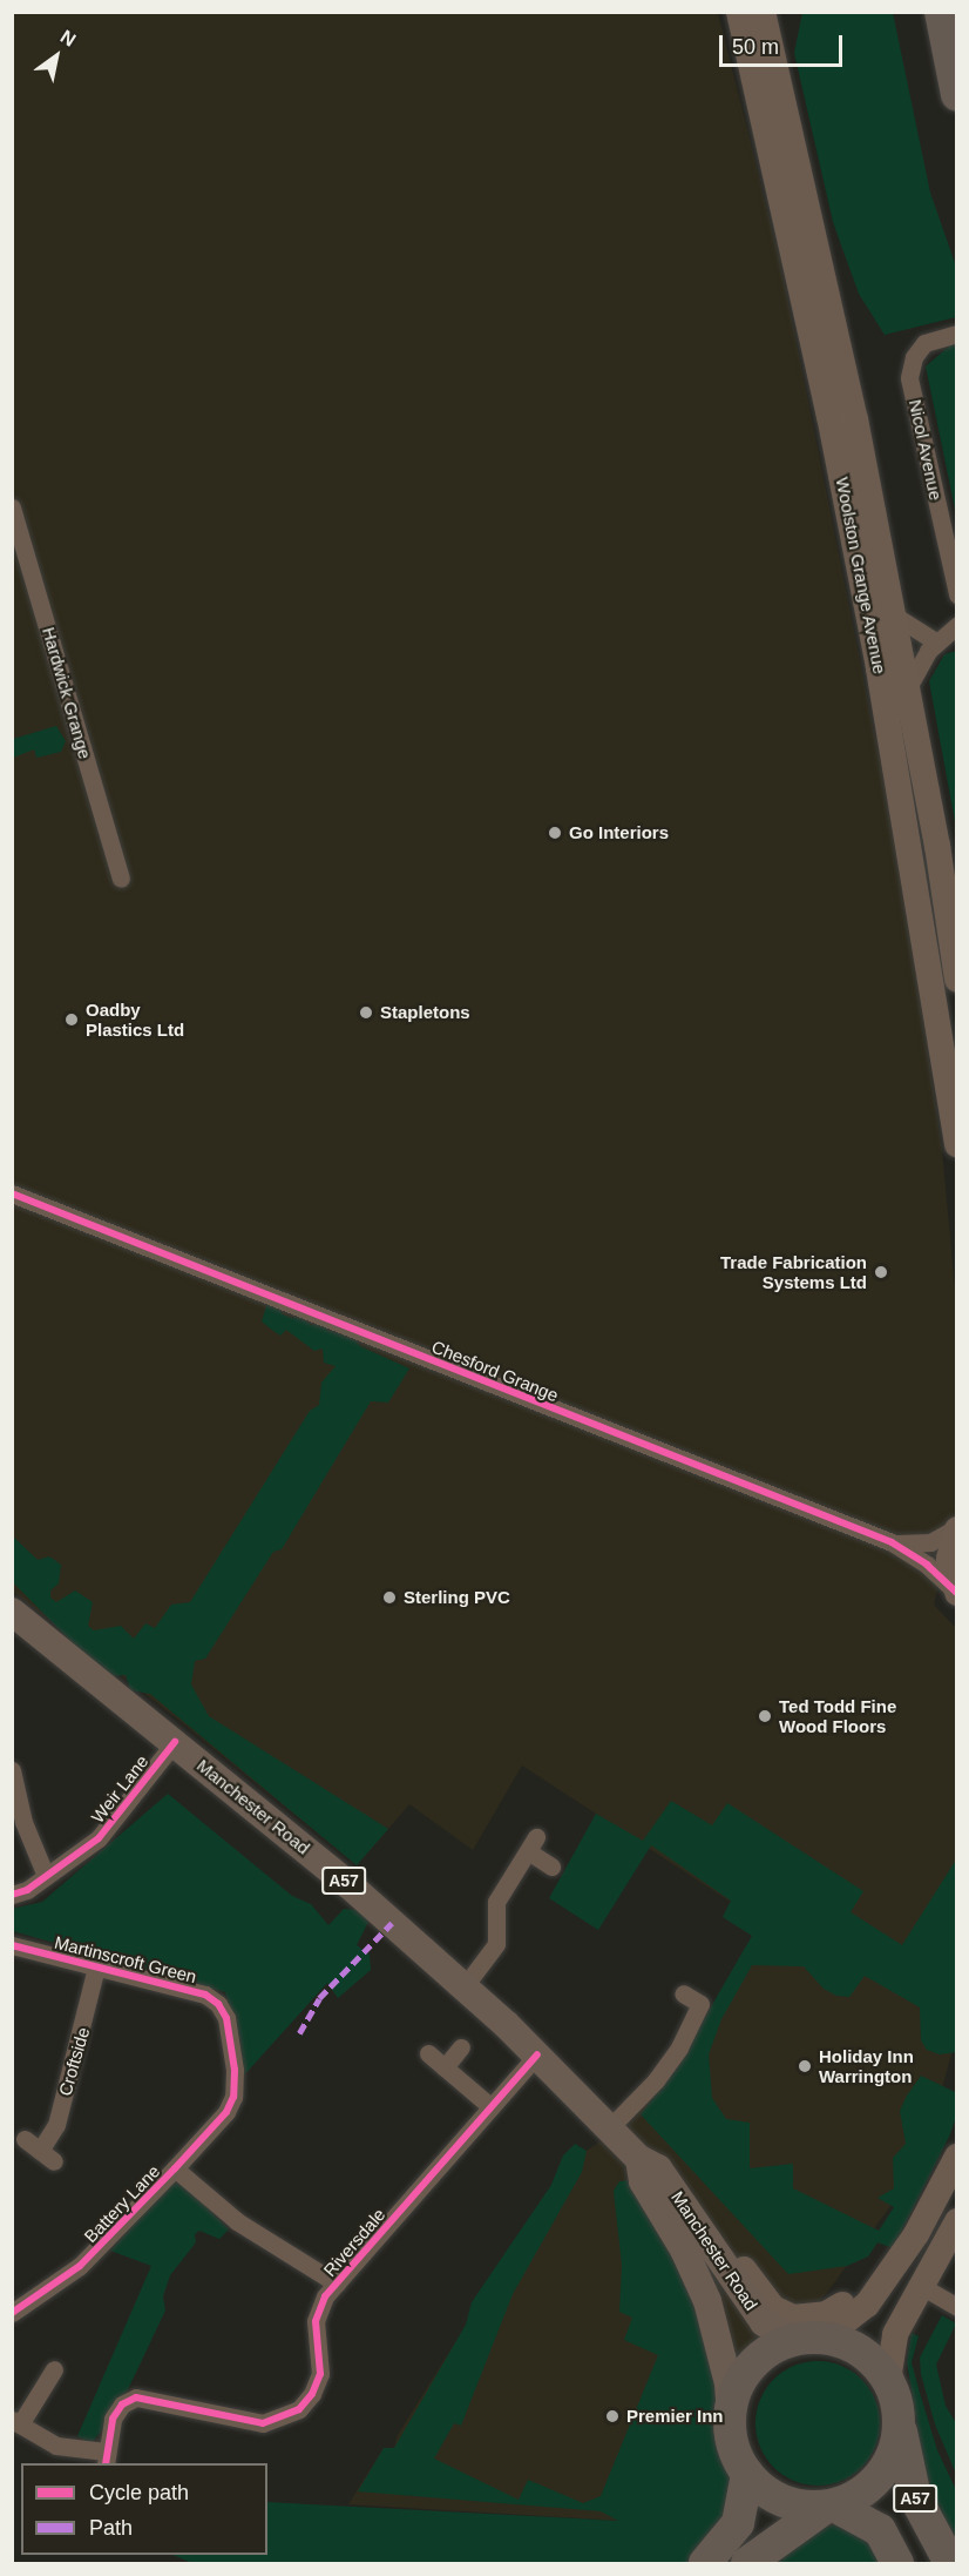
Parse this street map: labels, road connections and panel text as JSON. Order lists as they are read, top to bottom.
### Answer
{
  "streets": {
    "highway": ["A57"],
    "main road": ["Woolston Grange Avenue", "Manchester Road"],
    "street": [
      "Nicol Avenue",
      "Hardwick Grange",
      "Chesford Grange",
      "Weir Lane",
      "Martinscroft Green",
      "Croftside",
      "Battery Lane",
      "Riversdale"
    ]
  },
  "crossings": [
    ["Weir Lane", "Manchester Road"],
    ["Manchester Road", "A57"],
    ["Manchester Road", "Riversdale"],
    ["Martinscroft Green", "Croftside"],
    ["Martinscroft Green", "Battery Lane"],
    ["Battery Lane", "Riversdale"]
  ],
  "places": [
    "Go Interiors",
    "Stapletons",
    "Oadby Plastics Ltd",
    "Trade Fabrication Systems Ltd",
    "Sterling PVC",
    "Ted Todd Fine Wood Floors",
    "Holiday Inn Warrington",
    "Premier Inn"
  ],
  "legend": ["Cycle path", "Path"],
  "scale_bar": "50 m",
  "north": "top right"
}
